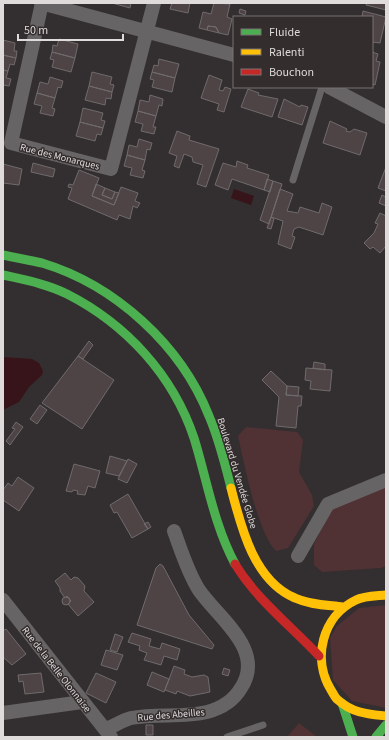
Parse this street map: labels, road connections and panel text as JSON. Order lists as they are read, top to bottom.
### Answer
{
  "streets": {
    "main road": ["Boulevard du Vendée Globe"],
    "street": ["Rue des Monarques", "Rue de la Belle Olonnaise", "Rue des Abeilles"]
  },
  "crossings": [
    ["Rue de la Belle Olonnaise", "Rue des Abeilles"]
  ],
  "legend": ["Fluide", "Ralenti", "Bouchon"],
  "scale_bar": "50 m"
}
